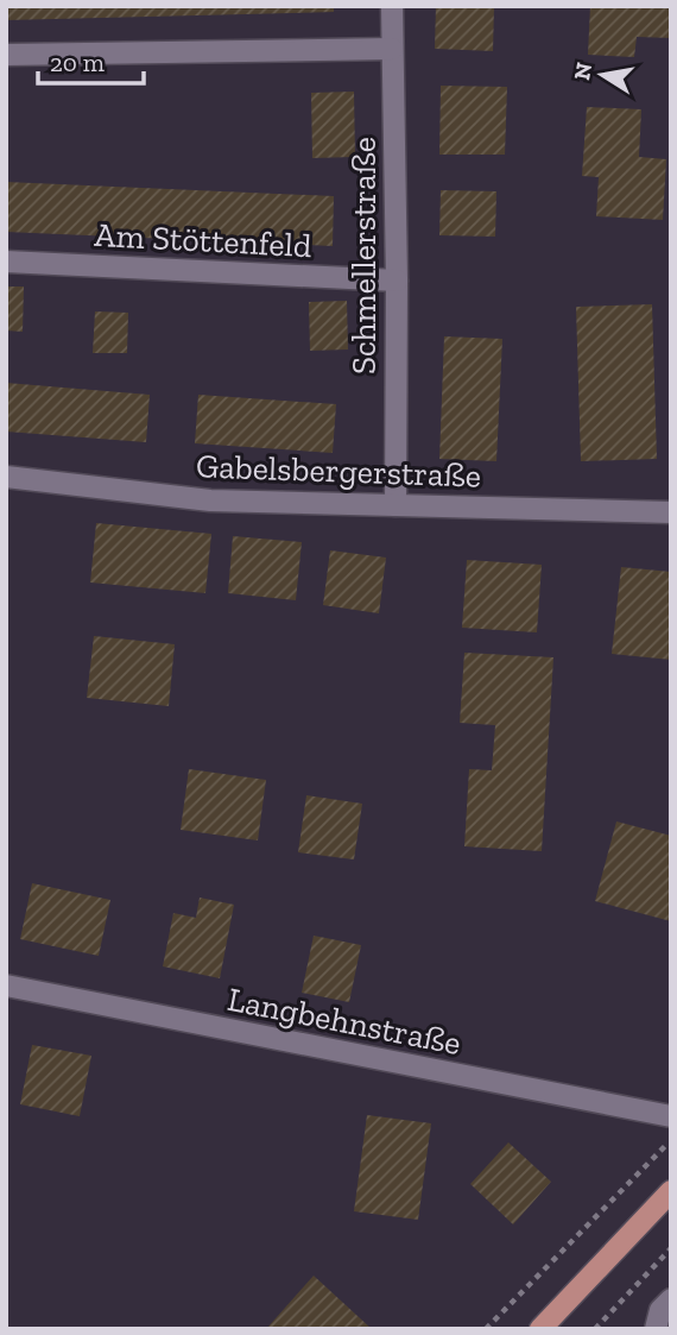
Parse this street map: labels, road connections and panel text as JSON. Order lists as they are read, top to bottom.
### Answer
{
  "streets": {
    "street": [
      "Am Stöttenfeld",
      "Schmellerstraße",
      "Gabelsbergerstraße",
      "Langbehnstraße"
    ]
  },
  "crossings": [
    ["Am Stöttenfeld", "Schmellerstraße"],
    ["Schmellerstraße", "Gabelsbergerstraße"]
  ],
  "scale_bar": "20 m",
  "north": "left"
}
